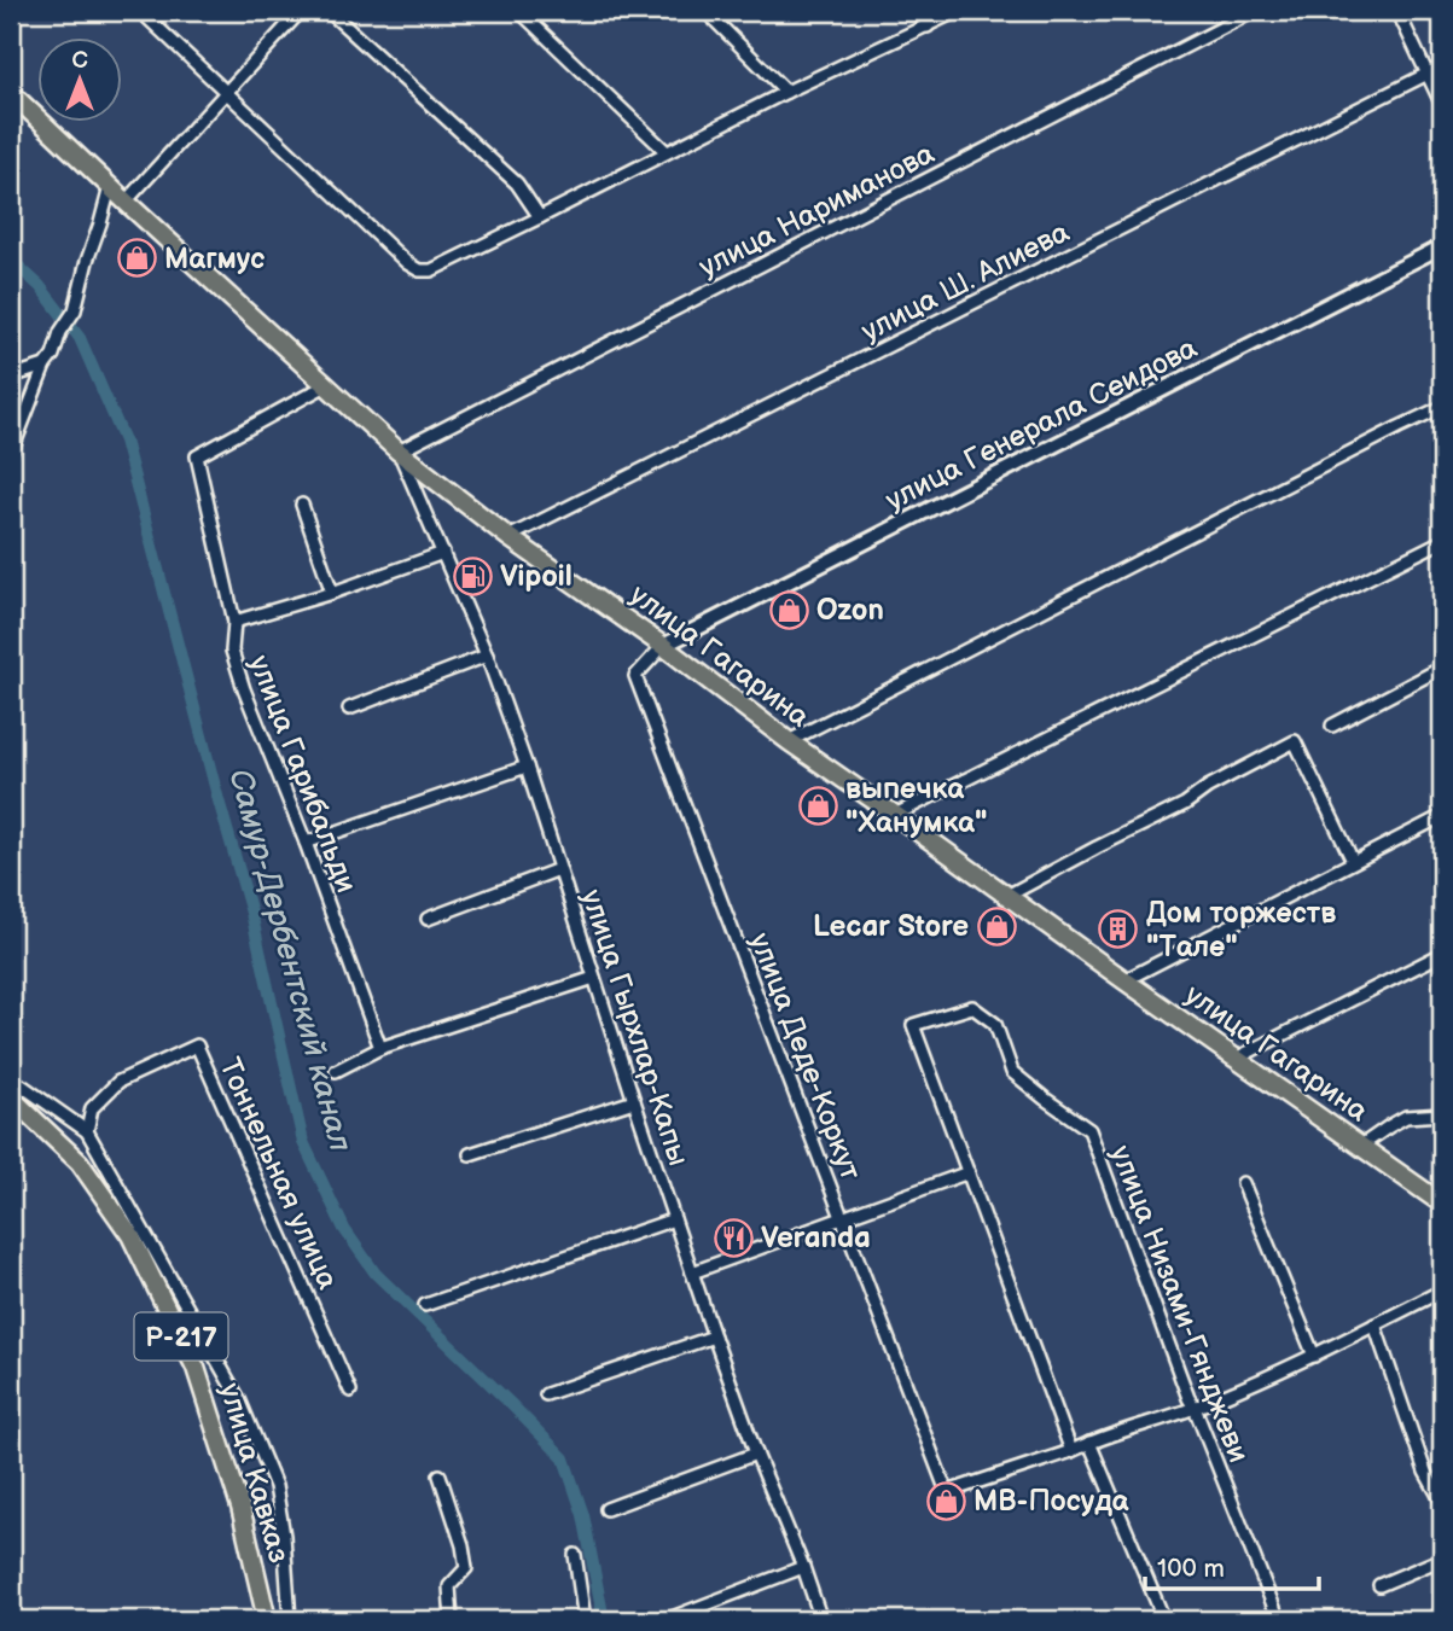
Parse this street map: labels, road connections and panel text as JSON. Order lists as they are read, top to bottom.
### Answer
{
  "streets": {
    "main road": ["улица Гагарина", "Р-217", "улица Кавказ"],
    "street": [
      "улица Нариманова",
      "улица Ш. Алиева",
      "улица Генерала Сеидова",
      "улица Гарибальди",
      "улица Гырхлар-Капы",
      "улица Деде-Коркут",
      "Тоннельная улица",
      "улица Низами-Гянджеви"
    ]
  },
  "crossings": [
    ["улица Нариманова", "улица Гагарина"],
    ["улица Нариманова", "улица Гырхлар-Капы"],
    ["улица Ш. Алиева", "улица Гагарина"],
    ["улица Генерала Сеидова", "улица Гагарина"],
    ["улица Генерала Сеидова", "улица Деде-Коркут"],
    ["улица Гагарина", "улица Гарибальди"],
    ["улица Гагарина", "улица Гырхлар-Капы"],
    ["улица Гагарина", "улица Деде-Коркут"]
  ],
  "water": ["Самур-Дербентский канал"],
  "places": {
    "shop": [
      "Магмус",
      "Ozon",
      "выпечка \"Ханумка\"",
      "Lecar Store",
      "МВ-Посуда"
    ],
    "fuel station": ["Vipoil"],
    "building": ["Дом торжеств \"Тале\""],
    "restaurant": ["Veranda"]
  },
  "scale_bar": "100 m",
  "north": "top"
}
